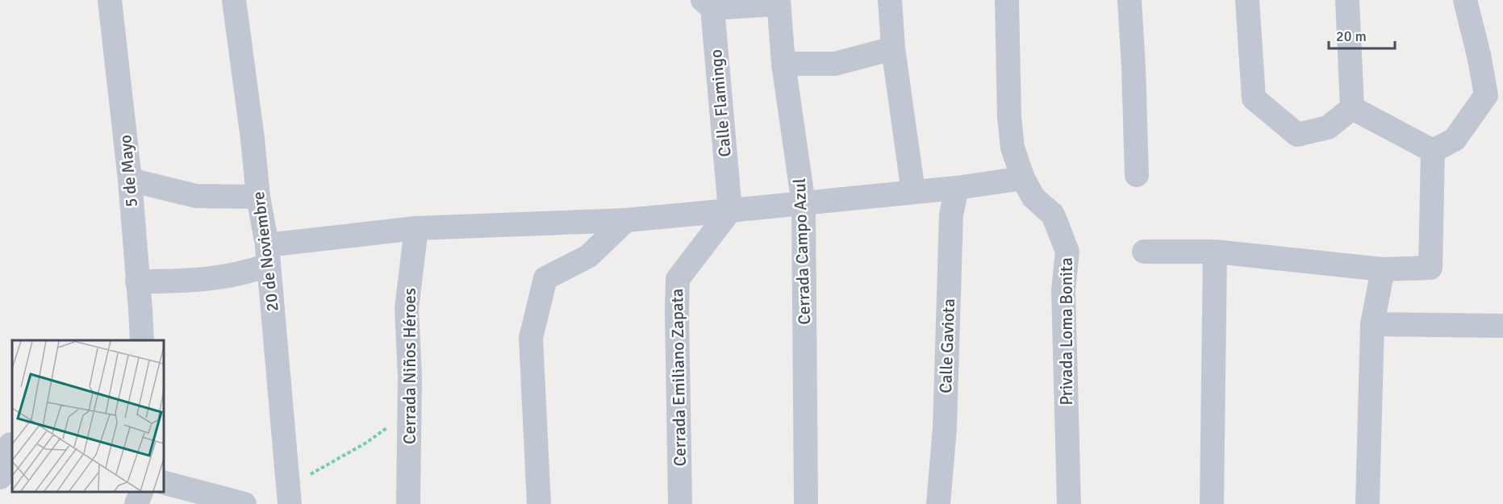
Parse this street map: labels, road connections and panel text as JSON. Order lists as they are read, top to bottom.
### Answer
{
  "streets": {
    "street": [
      "Calle Flamingo",
      "5 de Mayo",
      "20 de Noviembre",
      "Cerrada Campo Azul",
      "Privada Loma Bonita",
      "Calle Gaviota",
      "Cerrada Niños Héroes",
      "Cerrada Emiliano Zapata"
    ]
  },
  "crossings": [
    ["Calle Flamingo", "Cerrada Emiliano Zapata"]
  ],
  "scale_bar": "20 m"
}
